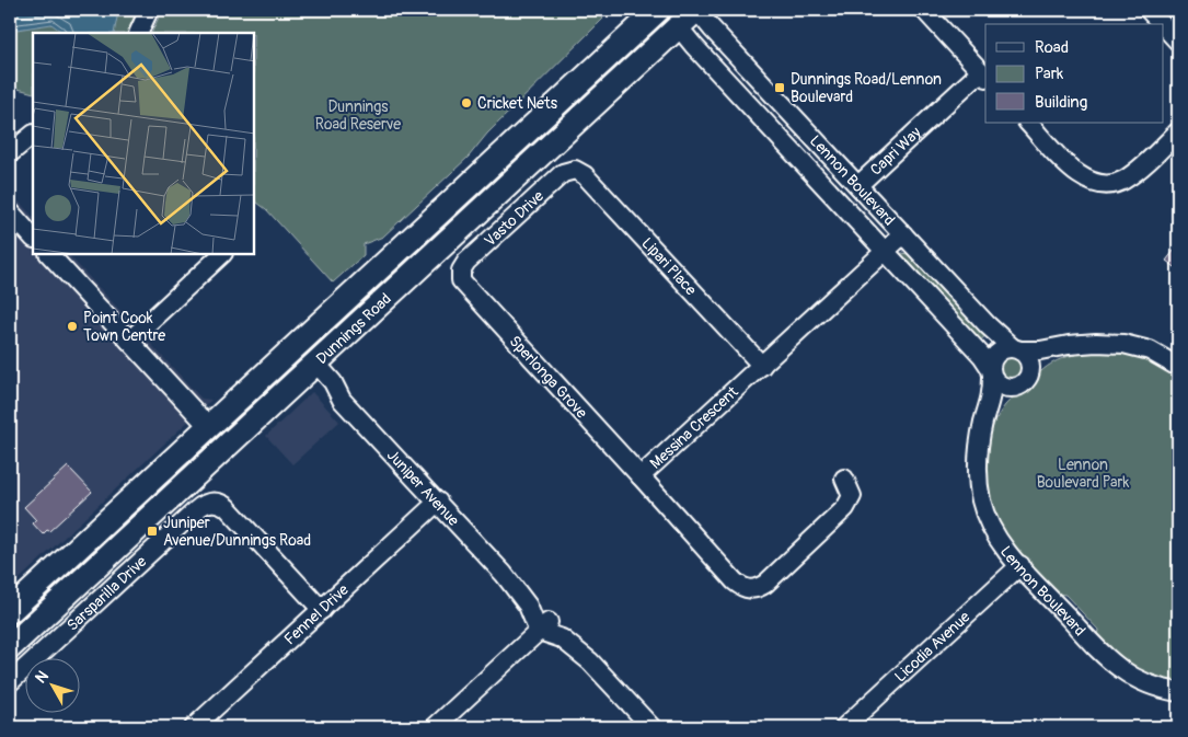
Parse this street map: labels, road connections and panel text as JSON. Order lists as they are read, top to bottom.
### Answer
{
  "streets": {
    "main road": ["Dunnings Road"],
    "street": [
      "Capri Way",
      "Lennon Boulevard",
      "Vasto Drive",
      "Lipari Place",
      "Sperlonga Grove",
      "Messina Crescent",
      "Juniper Avenue",
      "Sarsparilla Drive",
      "Fennel Drive",
      "Licodia Avenue"
    ]
  },
  "crossings": [
    ["Capri Way", "Lennon Boulevard"],
    ["Lennon Boulevard", "Dunnings Road"],
    ["Lennon Boulevard", "Messina Crescent"],
    ["Lennon Boulevard", "Licodia Avenue"],
    ["Vasto Drive", "Lipari Place"],
    ["Vasto Drive", "Sperlonga Grove"],
    ["Lipari Place", "Messina Crescent"],
    ["Dunnings Road", "Juniper Avenue"],
    ["Sperlonga Grove", "Messina Crescent"],
    ["Juniper Avenue", "Fennel Drive"],
    ["Sarsparilla Drive", "Fennel Drive"]
  ],
  "parks": ["Dunnings Road Reserve", "Lennon Boulevard Park"],
  "places": {
    "transit": ["Dunnings Road/Lennon Boulevard", "Juniper Avenue/Dunnings Road"],
    "other": ["Cricket Nets", "Point Cook Town Centre"]
  },
  "legend": ["Road", "Park", "Building"],
  "north": "top left"
}
